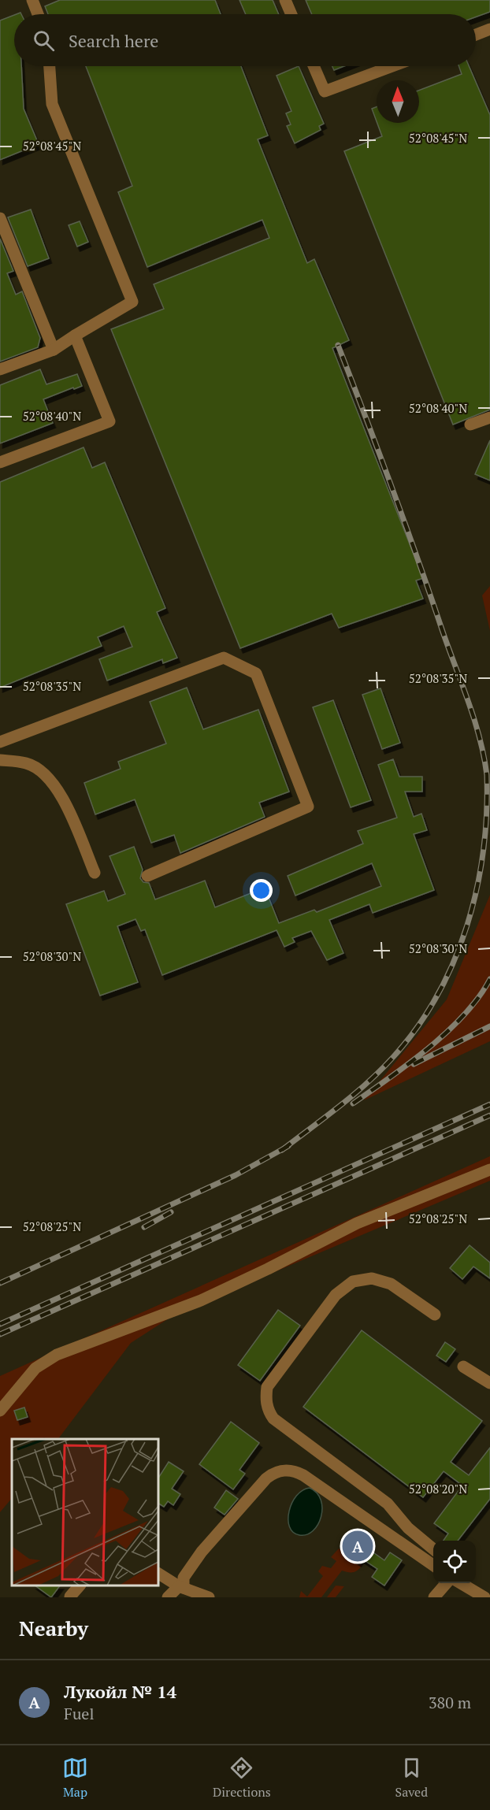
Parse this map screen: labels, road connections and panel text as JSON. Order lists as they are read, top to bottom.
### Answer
{
  "north": "top",
  "page": {
    "search": "Search here",
    "pins": "A",
    "heading": "Nearby",
    "list": [
      {
        "mark": "A",
        "name": "Лукойл № 14",
        "note": "Fuel",
        "value": "380 m"
      }
    ],
    "nav": ["Map", "Directions", "Saved"]
  },
  "coordinates": [
    "52°08'45\"N",
    "52°08'40\"N",
    "52°08'35\"N",
    "52°08'30\"N",
    "52°08'25\"N",
    "52°08'20\"N"
  ]
}
